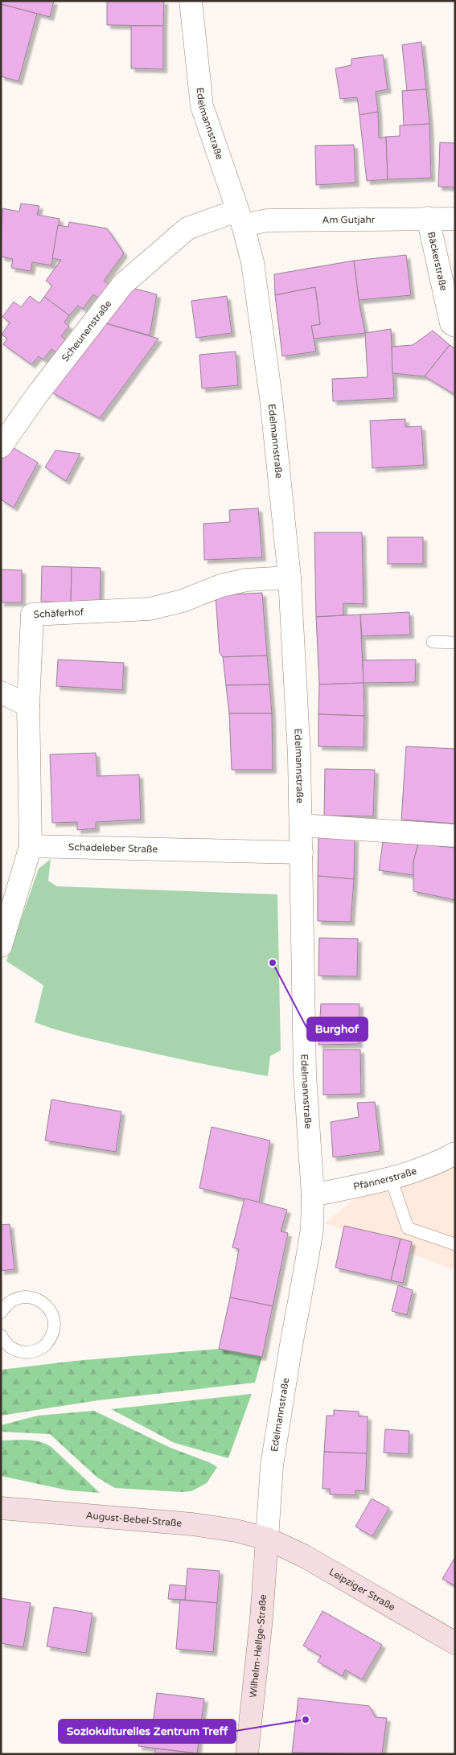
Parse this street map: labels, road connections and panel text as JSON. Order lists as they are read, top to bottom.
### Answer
{
  "streets": {
    "main road": ["August-Bebel-Straße", "Leipziger Straße", "Wilhelm-Hellge-Straße"],
    "street": [
      "Edelmannstraße",
      "Am Gutjahr",
      "Bäckerstraße",
      "Scheunenstraße",
      "Schäferhof",
      "Schadeleber Straße",
      "Pfännerstraße"
    ]
  },
  "crossings": [
    ["Edelmannstraße", "Am Gutjahr"],
    ["Edelmannstraße", "Scheunenstraße"],
    ["Edelmannstraße", "Schäferhof"],
    ["Edelmannstraße", "Schadeleber Straße"],
    ["Edelmannstraße", "Pfännerstraße"],
    ["Edelmannstraße", "August-Bebel-Straße"],
    ["Edelmannstraße", "Leipziger Straße"],
    ["Edelmannstraße", "Wilhelm-Hellge-Straße"],
    ["Am Gutjahr", "Bäckerstraße"],
    ["Am Gutjahr", "Scheunenstraße"],
    ["Schäferhof", "Schadeleber Straße"],
    ["August-Bebel-Straße", "Leipziger Straße"],
    ["August-Bebel-Straße", "Wilhelm-Hellge-Straße"],
    ["Leipziger Straße", "Wilhelm-Hellge-Straße"]
  ],
  "places": ["Burghof", "Soziokulturelles Zentrum Treff"]
}
